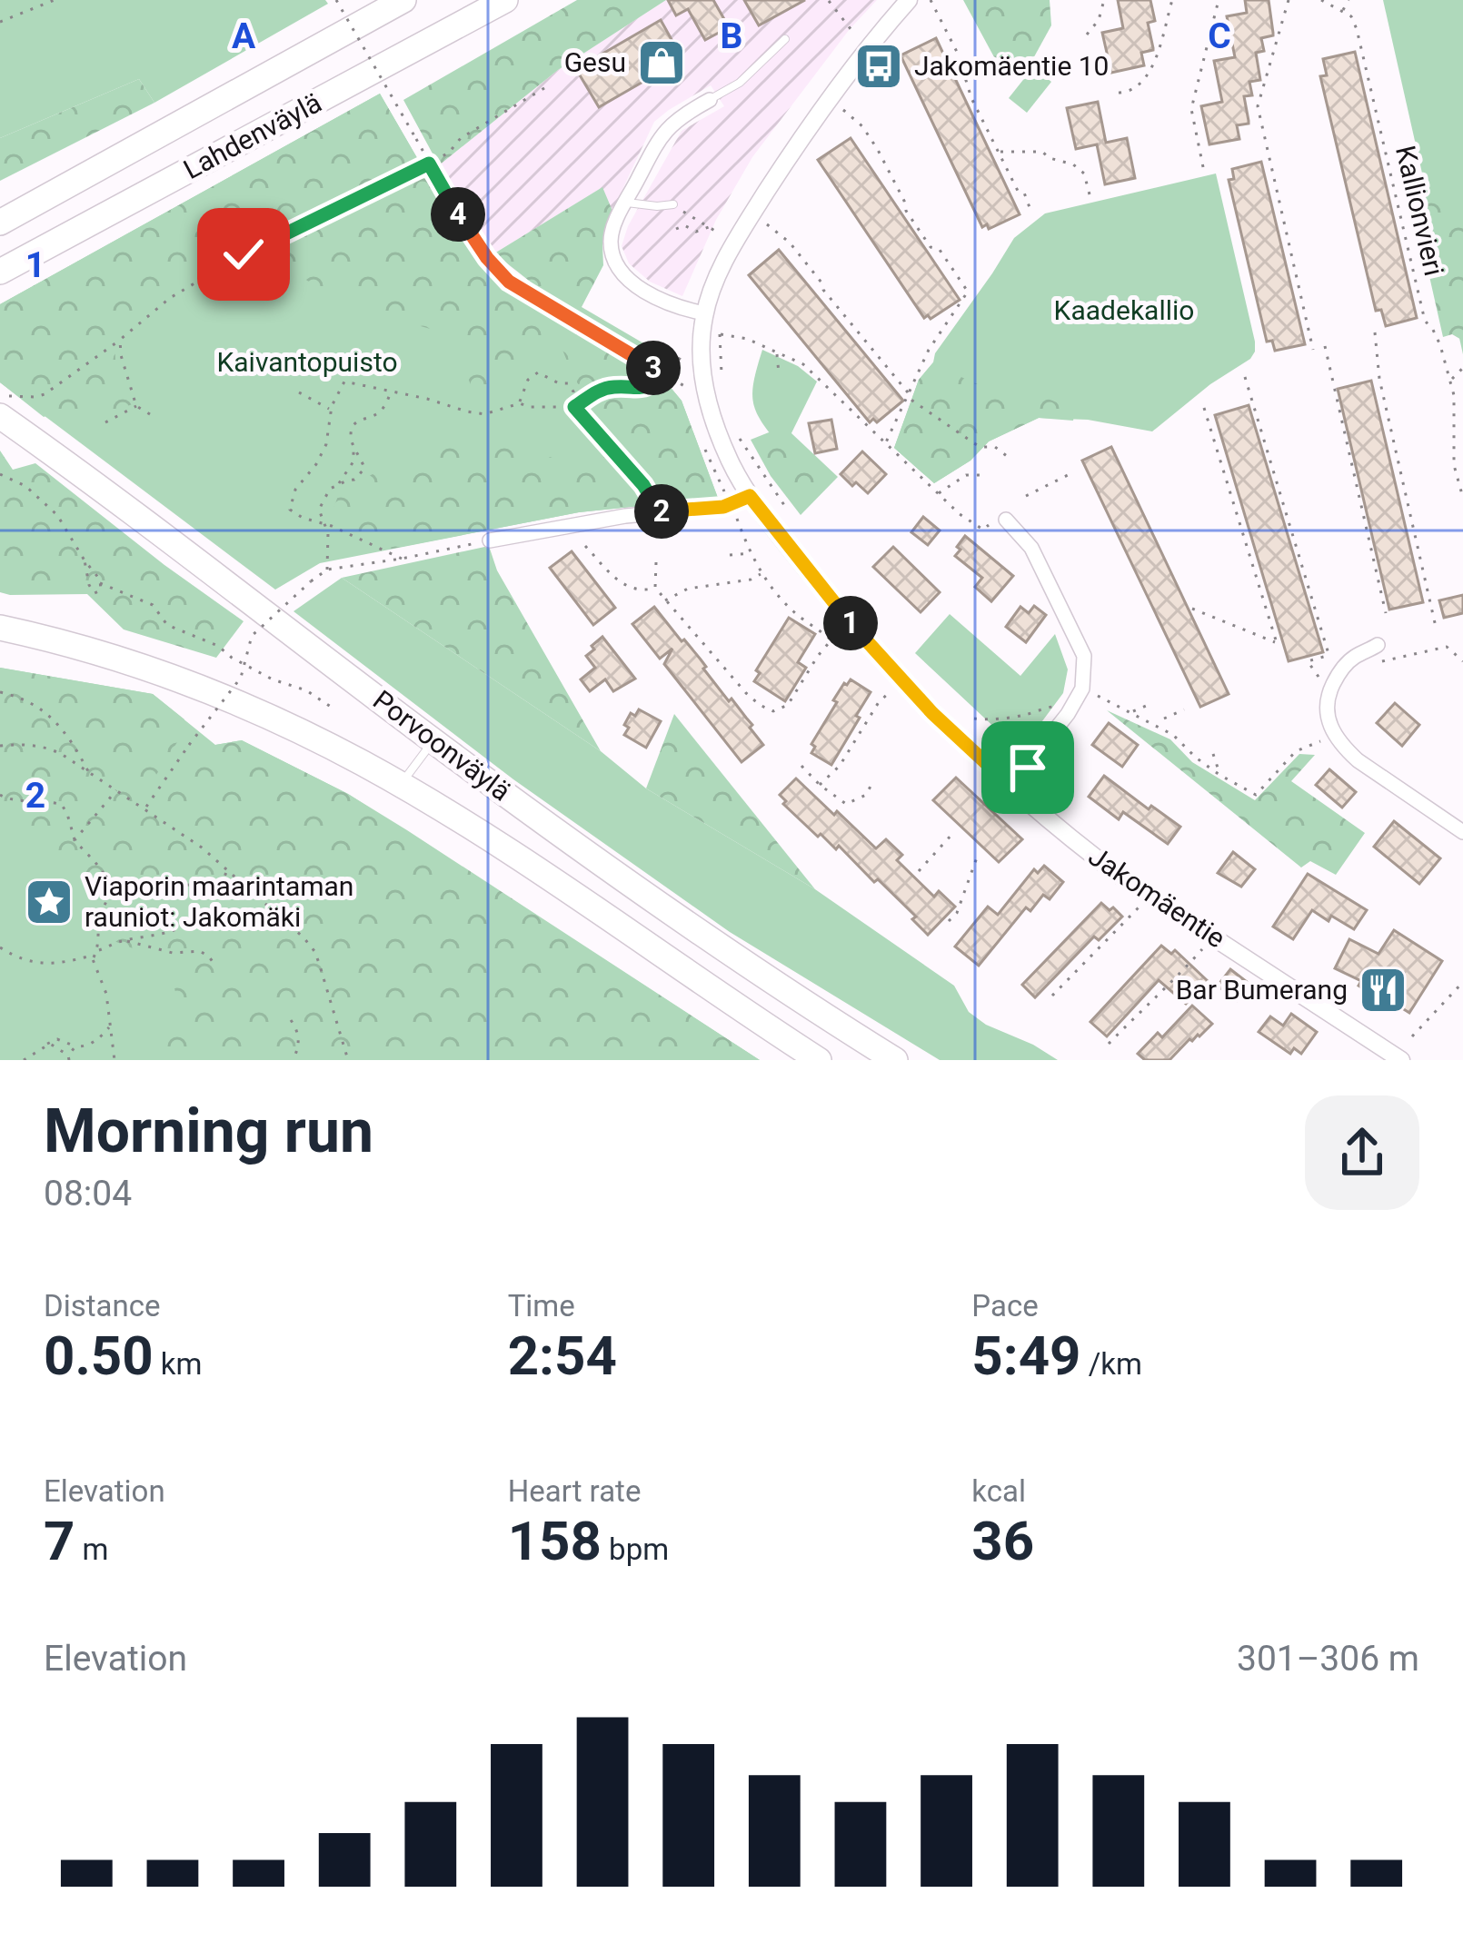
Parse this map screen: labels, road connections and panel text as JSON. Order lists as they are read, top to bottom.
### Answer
{
  "streets": {
    "highway": ["Lahdenväylä", "Porvoonväylä"],
    "street": ["Jakomäentie"],
    "path": ["Kallionvieri"]
  },
  "parks": ["Kaadekallio", "Kaivantopuisto"],
  "places": {
    "shop": ["Gesu"],
    "bus stop": ["Jakomäentie 10"],
    "place": ["Viaporin maarintaman rauniot: Jakomäki"],
    "restaurant": ["Bar Bumerang"]
  },
  "page": {
    "pins": [
      "4",
      "3",
      "2",
      "1"
    ],
    "heading": ["Morning run", "08:04"],
    "stats": [
      ["Distance", "0.50 km"],
      ["Time", "2:54"],
      ["Pace", "5:49 /km"],
      ["Elevation", "7 m"],
      ["Heart rate", "158 bpm"],
      ["kcal", "36"]
    ],
    "chart": ["Elevation", "301–306 m"]
  },
  "grid": {
    "columns": ["A", "B", "C"],
    "rows": ["1", "2"]
  }
}
